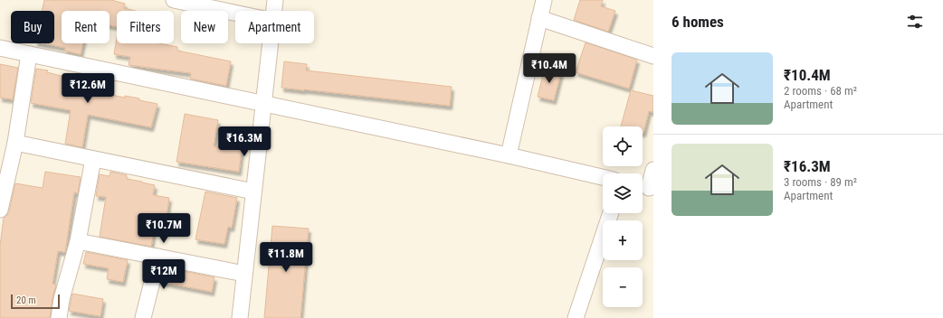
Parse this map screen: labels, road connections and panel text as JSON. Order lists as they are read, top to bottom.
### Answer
{
  "scale_bar": "20 m",
  "page": {
    "heading": "6 homes",
    "chip": [
      "Buy",
      "Rent",
      "Filters",
      "New",
      "Apartment"
    ],
    "list": [
      {
        "name": "₹10.4M",
        "note": "2 rooms · 68 m² · Apartment"
      },
      {
        "name": "₹16.3M",
        "note": "3 rooms · 89 m² · Apartment"
      }
    ],
    "price": [
      "₹10.4M",
      "₹12.6M",
      "₹16.3M",
      "₹10.7M",
      "₹11.8M",
      "₹12M"
    ],
    "map_buttons": ["+", "−"],
    "scale": "20 m"
  }
}
